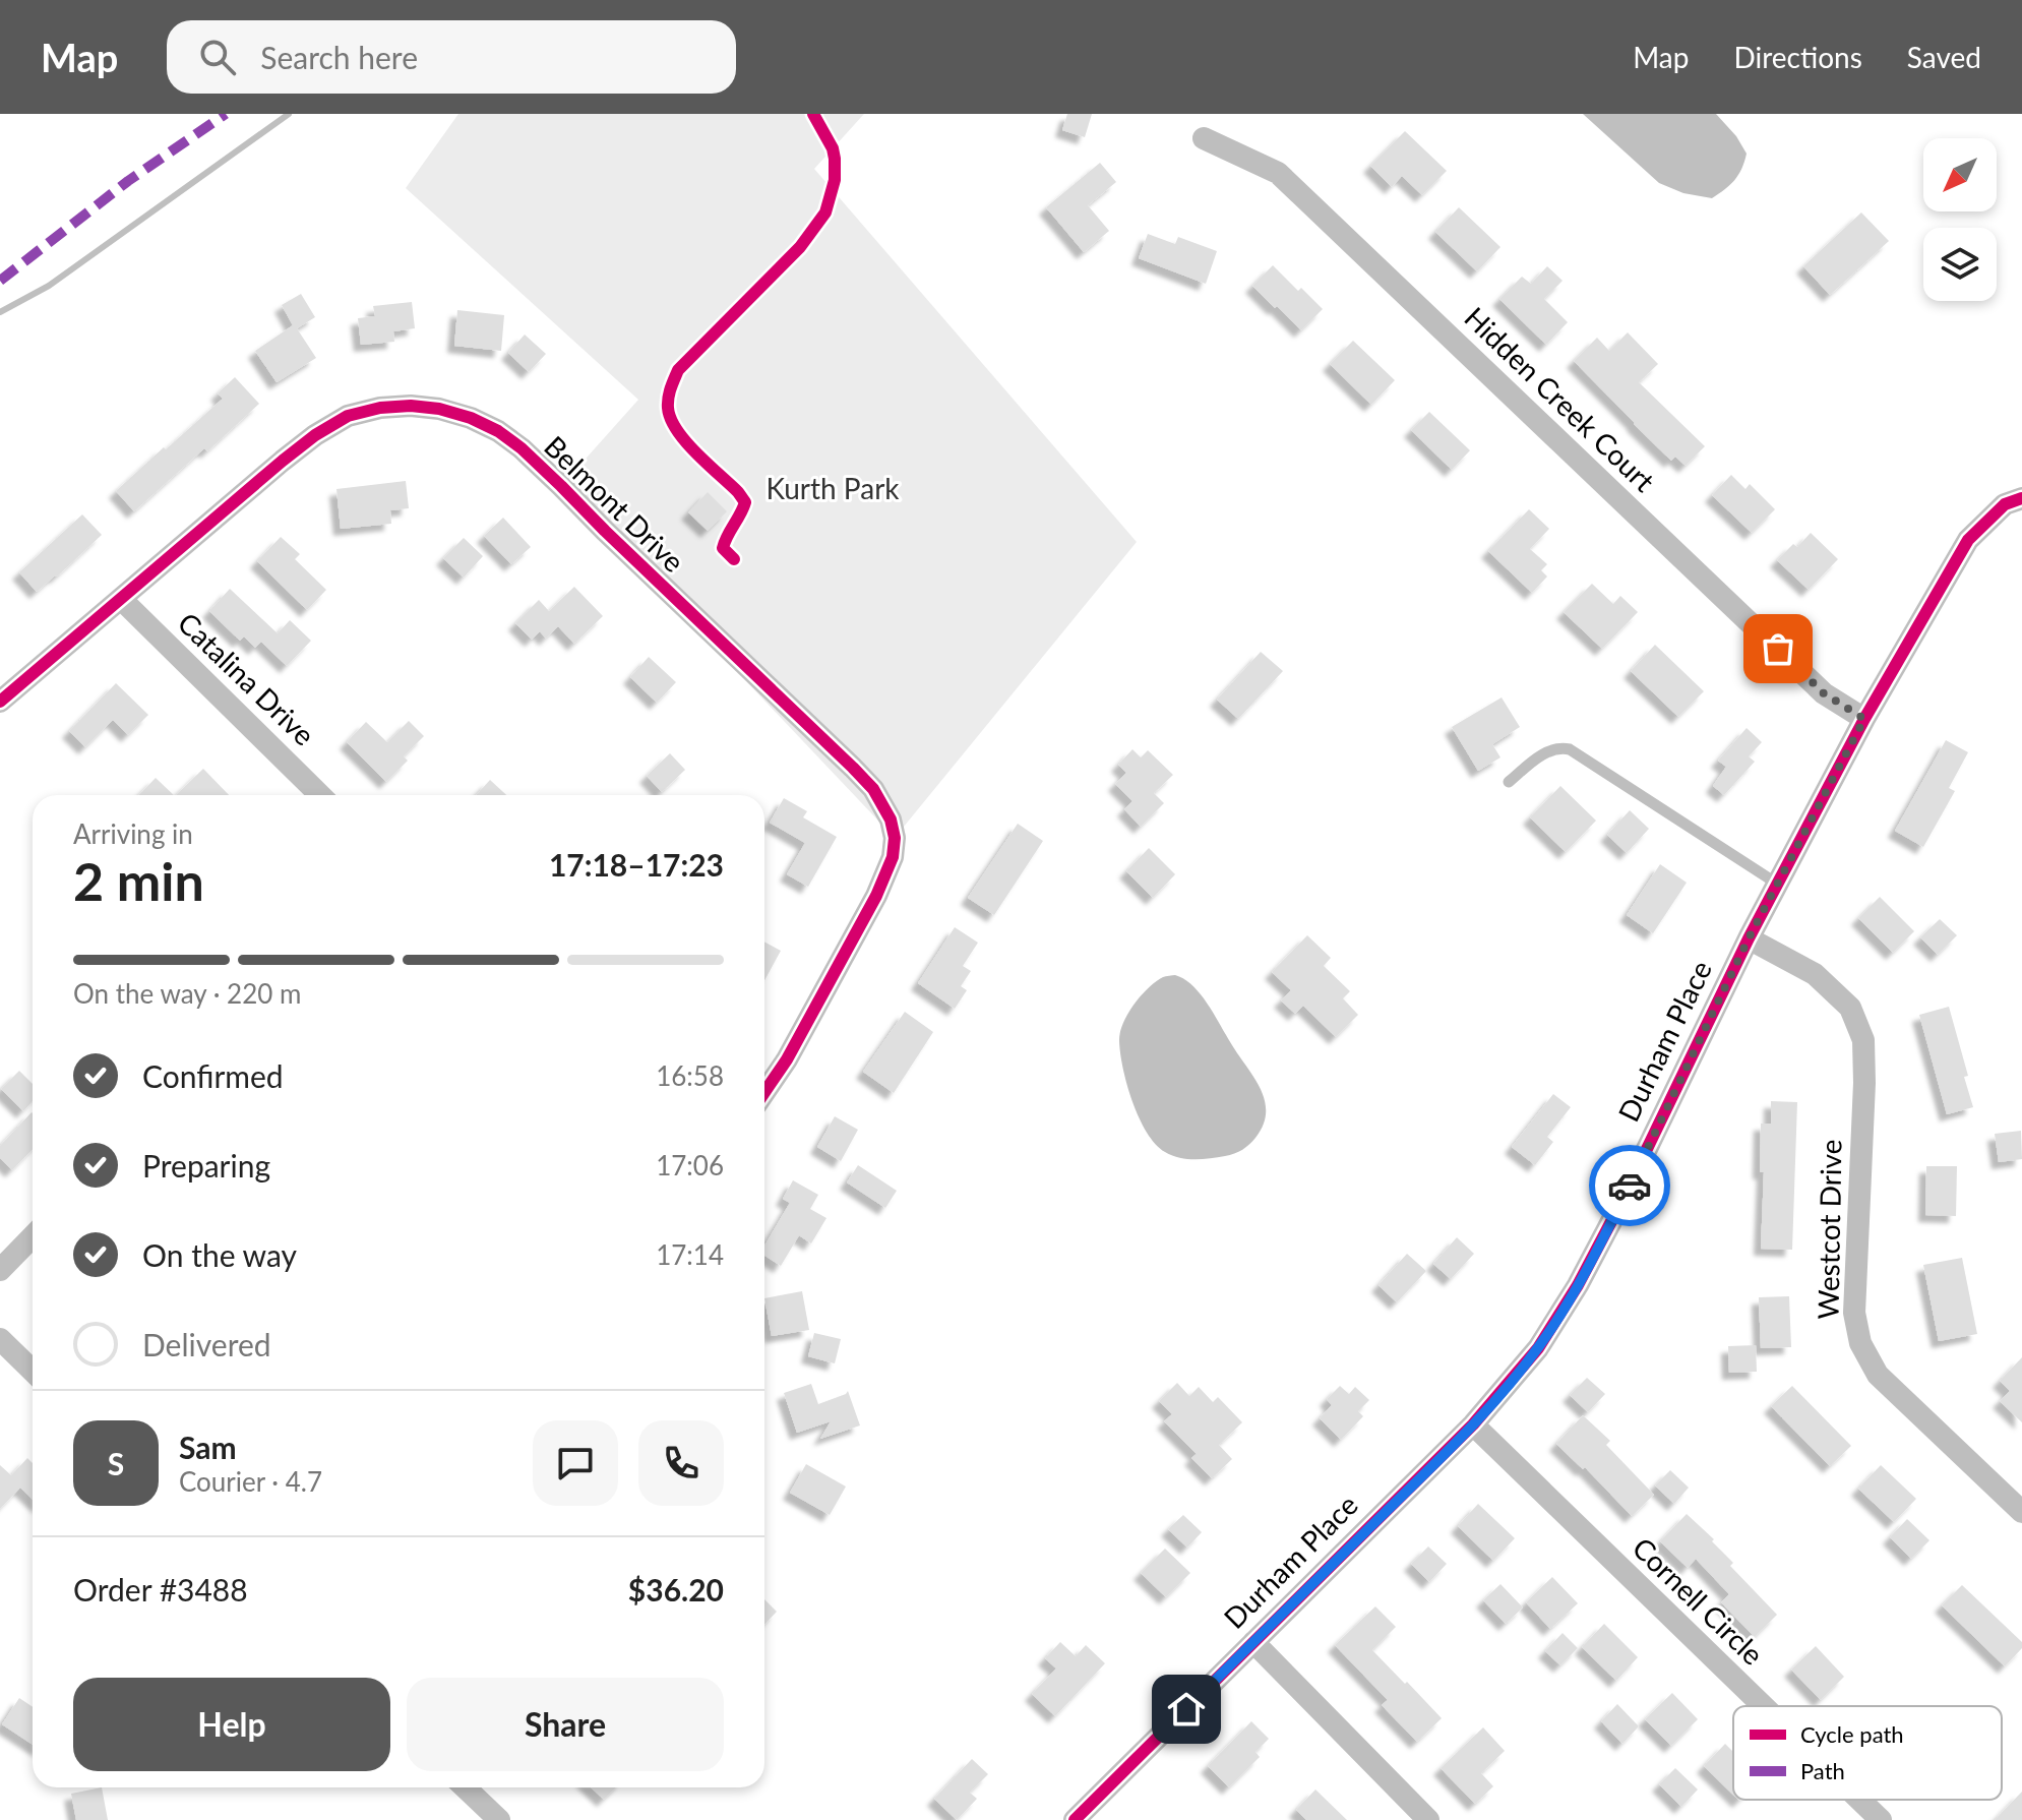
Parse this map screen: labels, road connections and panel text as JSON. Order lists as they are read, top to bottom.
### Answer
{
  "streets": {
    "street": [
      "Hidden Creek Court",
      "Belmont Drive",
      "Catalina Drive",
      "Durham Place",
      "Westcot Drive",
      "Cornell Circle"
    ]
  },
  "crossings": [
    ["Hidden Creek Court", "Durham Place"],
    ["Belmont Drive", "Catalina Drive"],
    ["Durham Place", "Westcot Drive"],
    ["Durham Place", "Cornell Circle"]
  ],
  "parks": ["Kurth Park"],
  "legend": ["Cycle path", "Path"],
  "north": "bottom left",
  "page": {
    "header": "Map",
    "search": "Search here",
    "nav": ["Map", "Directions", "Saved"],
    "heading": ["2 min", "Arriving in", "17:18–17:23"],
    "panel": [
      "Sam",
      "Courier · 4.7",
      "Order #3488",
      "$36.20"
    ],
    "bar": "On the way · 220 m",
    "list": [
      ["Confirmed", "16:58"],
      ["Preparing", "17:06"],
      ["On the way", "17:14"],
      "Delivered"
    ],
    "round": "S",
    "buttons": ["Help", "Share"]
  }
}
